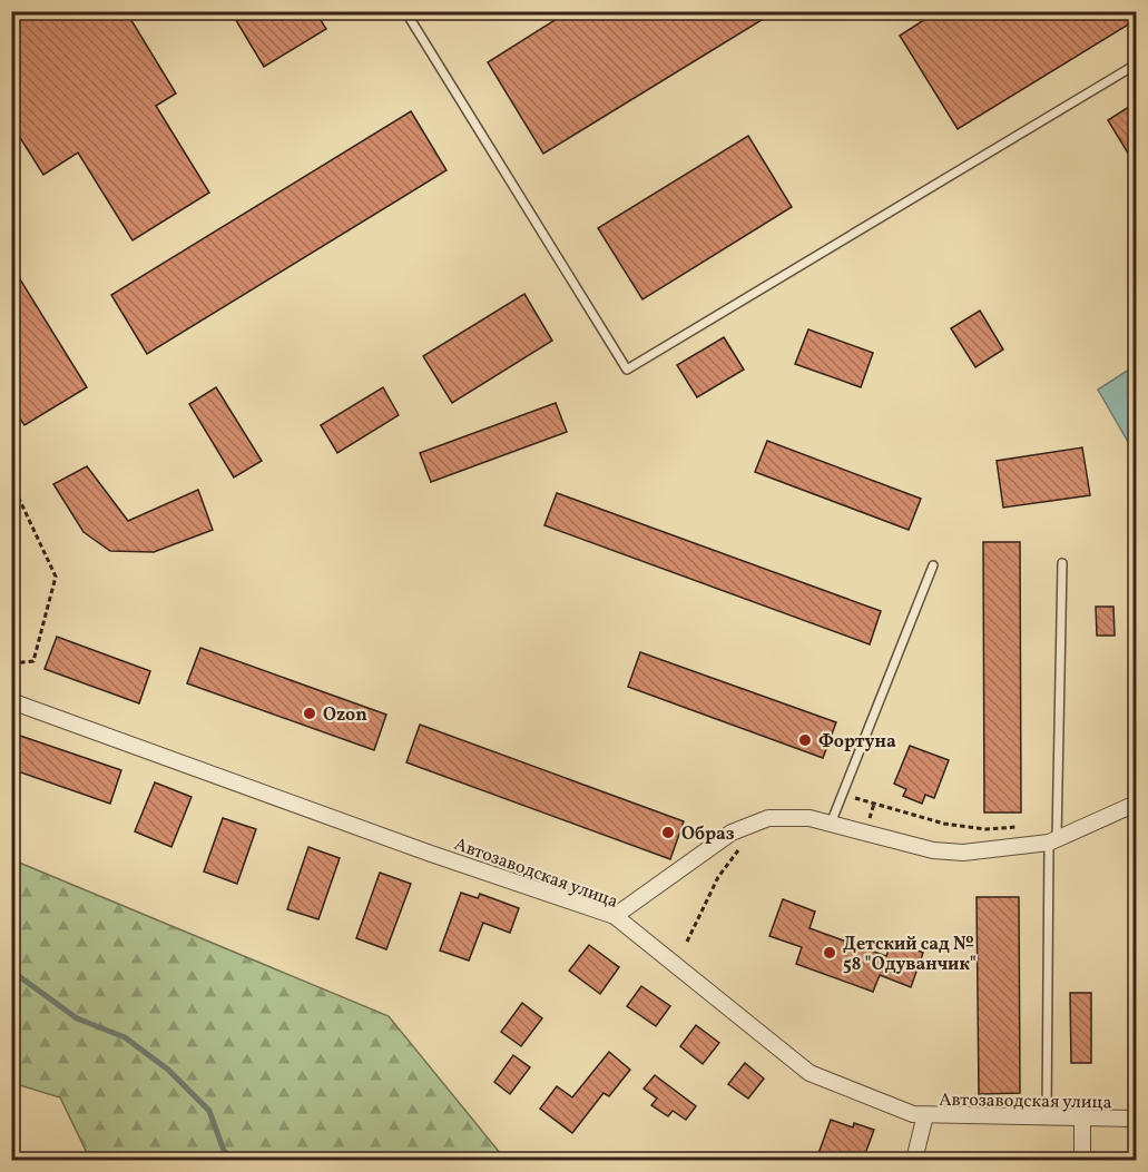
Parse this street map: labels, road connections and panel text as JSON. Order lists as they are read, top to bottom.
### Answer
{
  "streets": {
    "street": ["Автозаводская улица"]
  },
  "places": [
    "Ozon",
    "Фортуна",
    "Образ",
    "Детский сад № 58 \"Одуванчик\""
  ]
}
